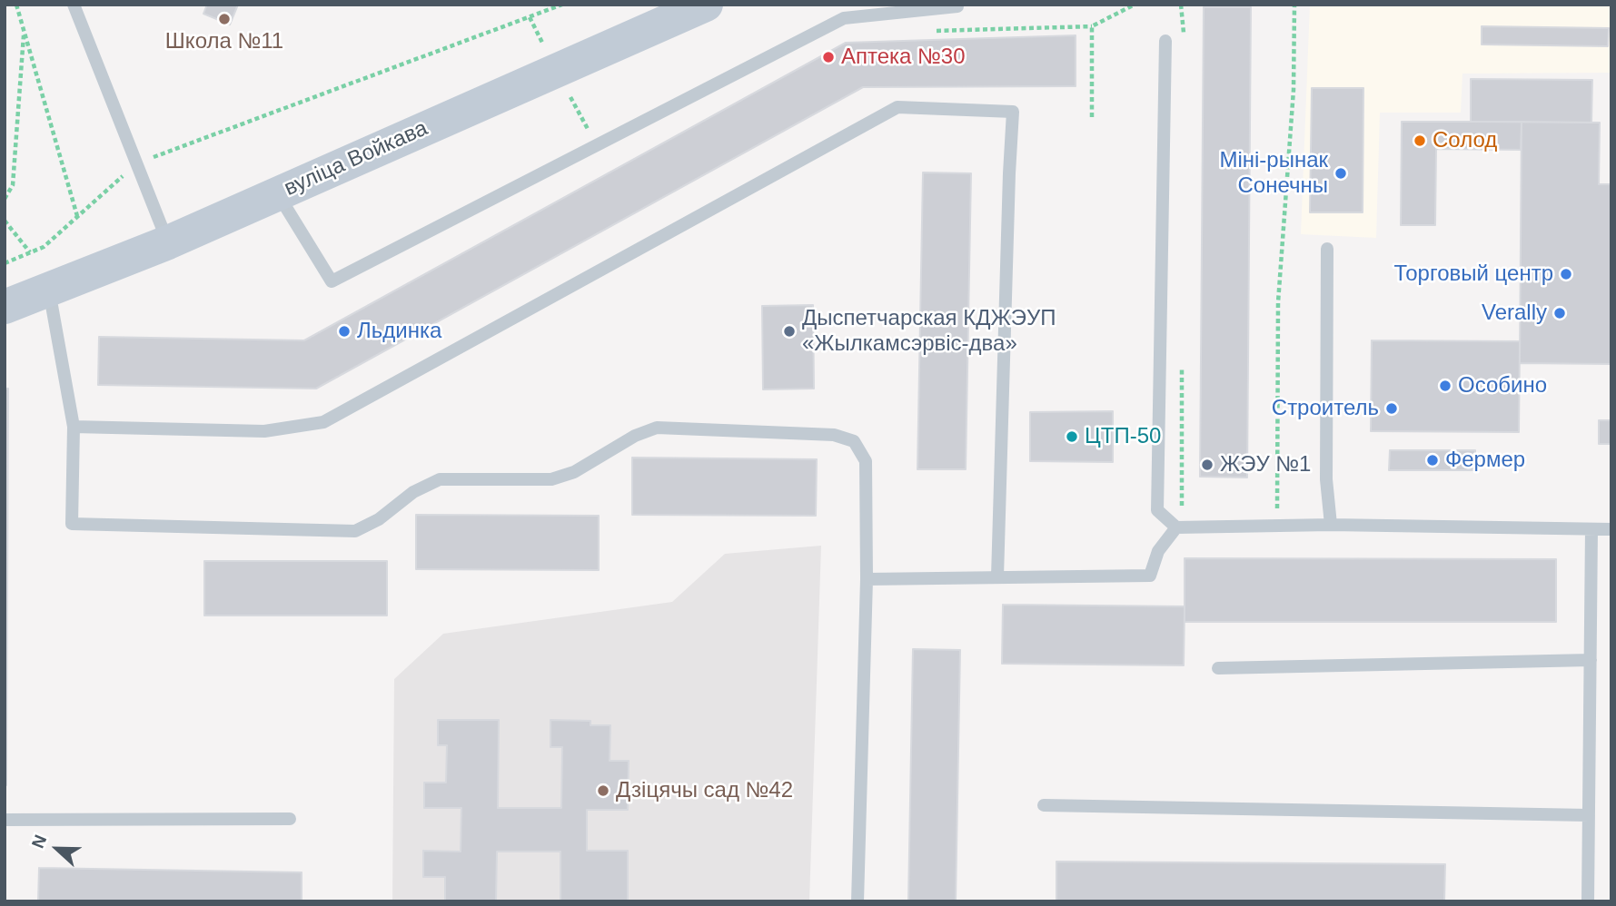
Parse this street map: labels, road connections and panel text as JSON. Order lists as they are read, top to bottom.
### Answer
{
  "streets": {
    "main road": ["вуліца Войкава"]
  },
  "places": [
    "Школа №11",
    "Аптека №30",
    "Солод",
    "Міні-рынак Сонечны",
    "Торговый центр",
    "Verally",
    "Льдинка",
    "Дыспетчарская КДЖЭУП «Жылкамсэрвіс-два»",
    "Особино",
    "Строитель",
    "ЦТП-50",
    "Фермер",
    "ЖЭУ №1",
    "Дзіцячы сад №42"
  ],
  "north": "left"
}
